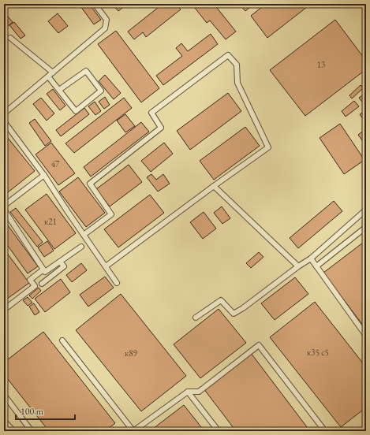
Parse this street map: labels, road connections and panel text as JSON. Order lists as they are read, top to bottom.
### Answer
{
  "house_numbers": [
    "13",
    "47",
    "к21",
    "к35 с5",
    "к89"
  ],
  "scale_bar": "100 m"
}
